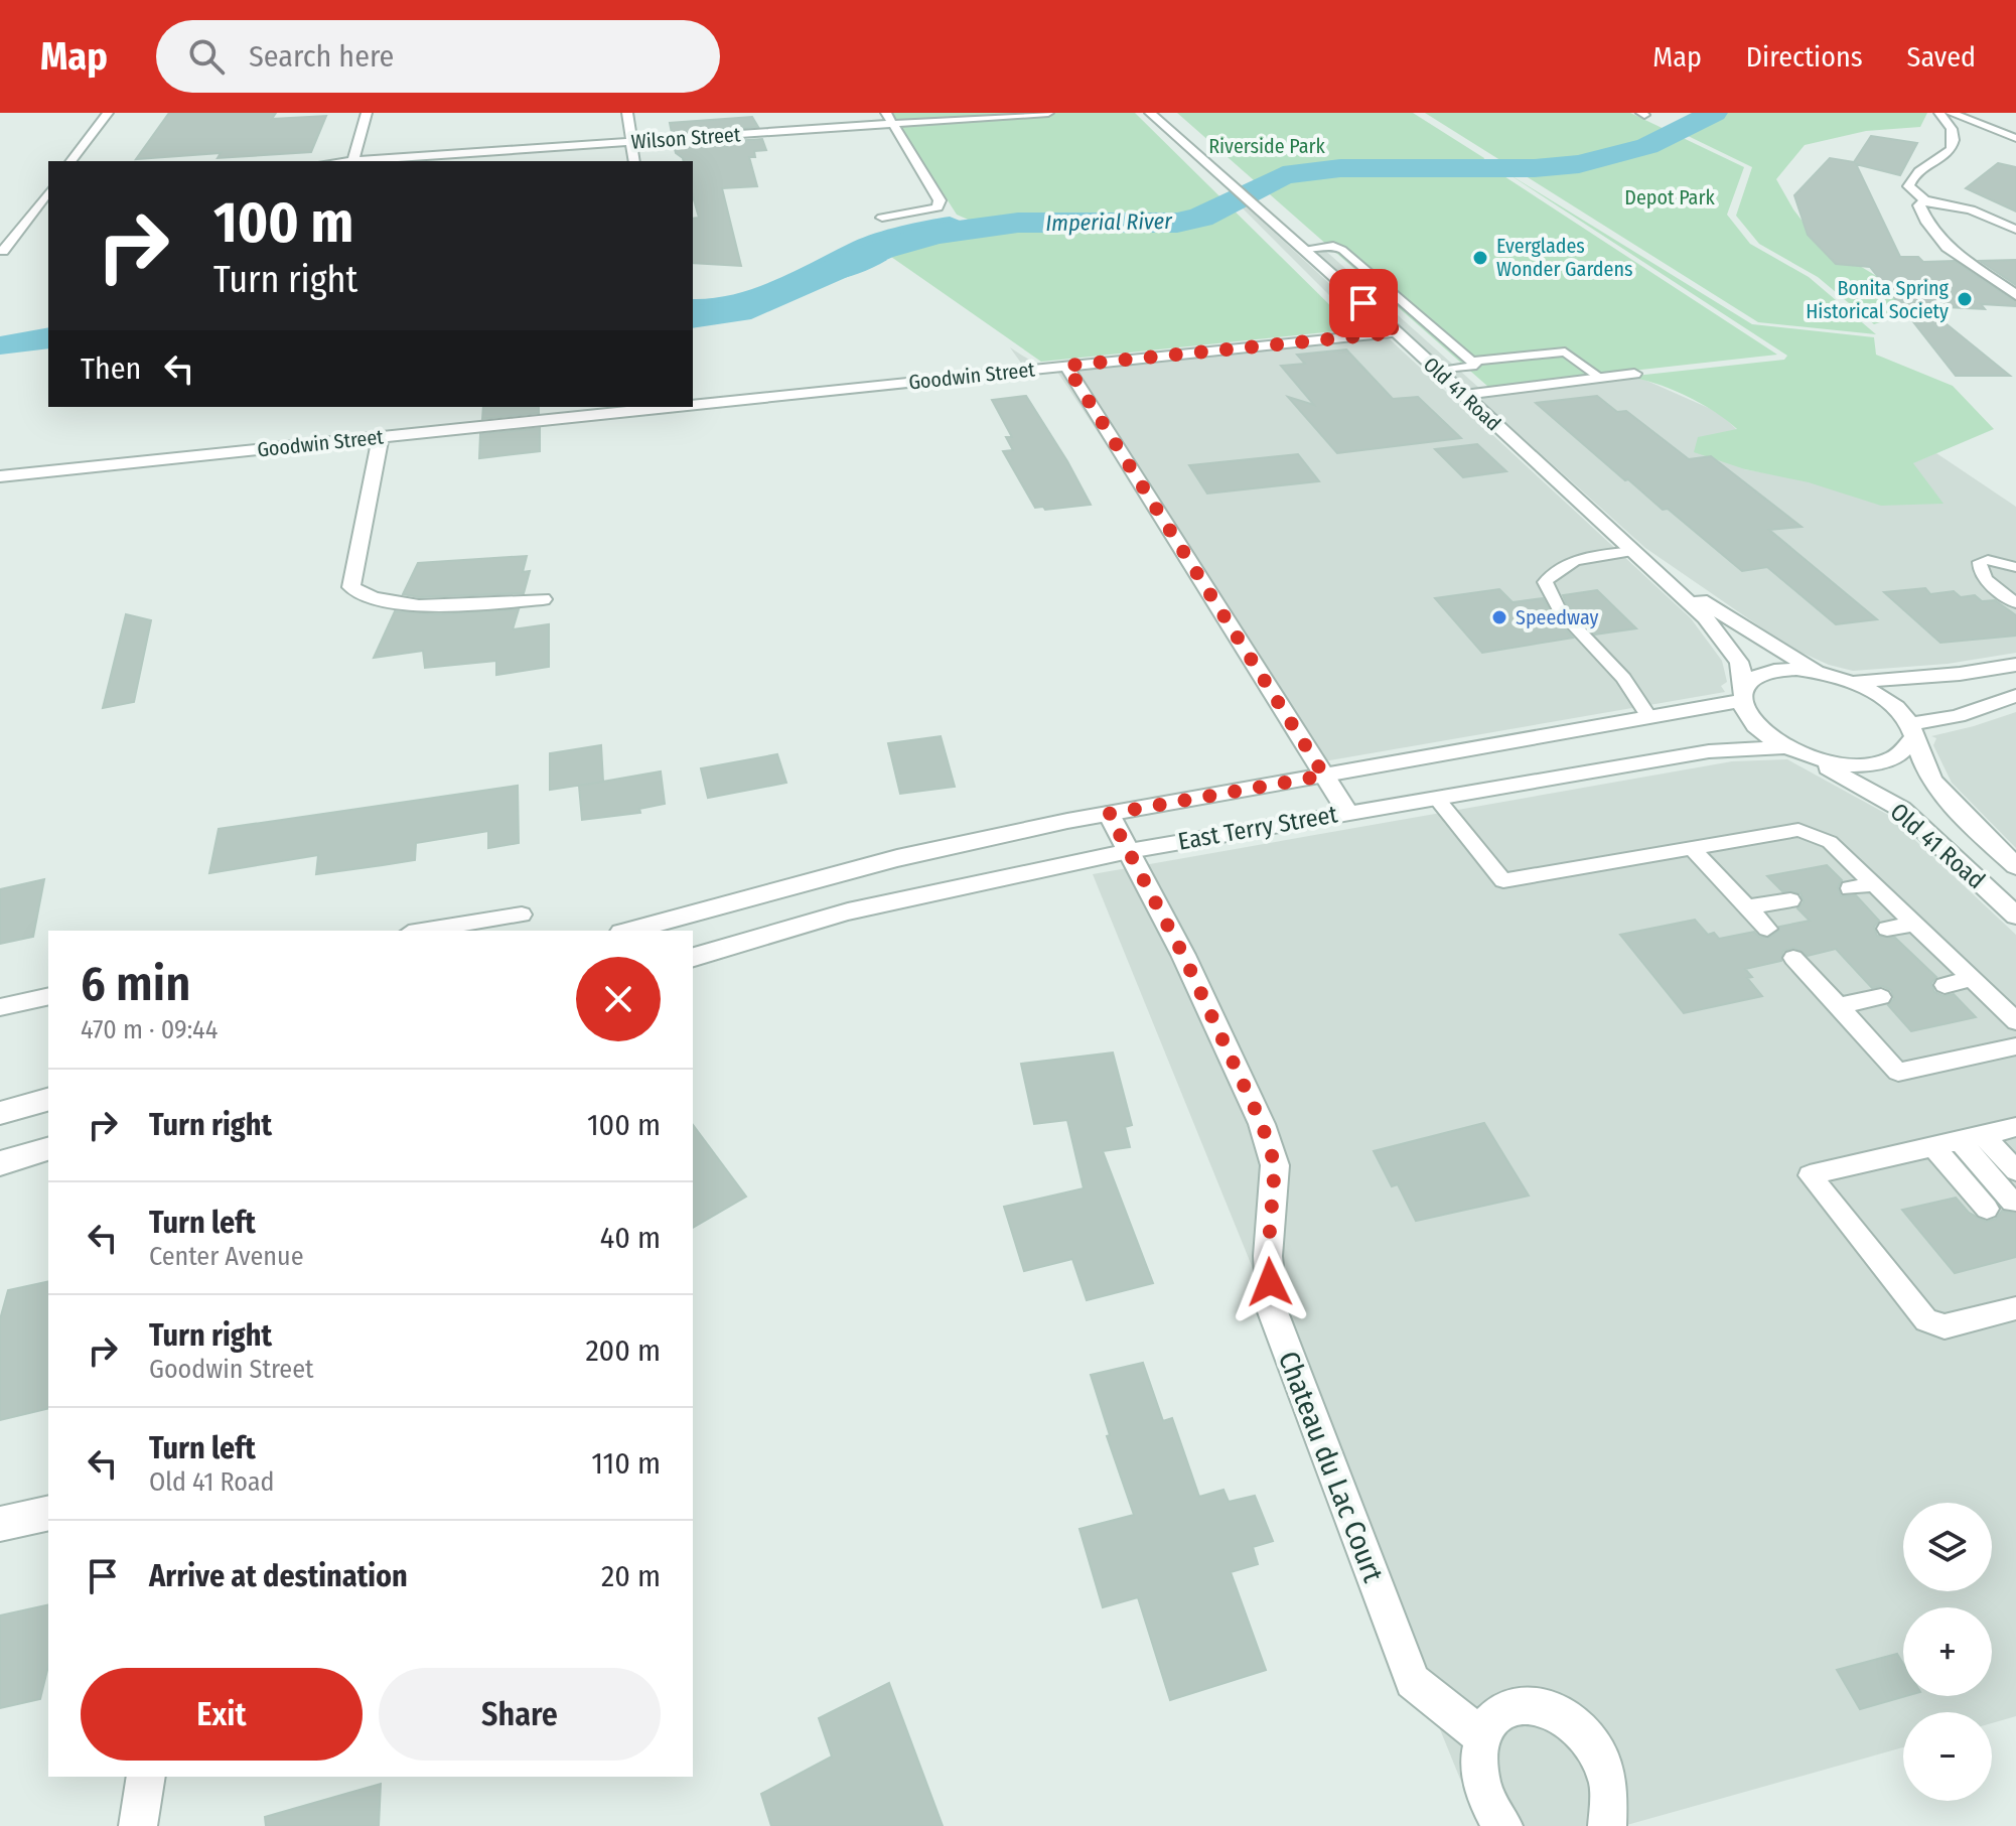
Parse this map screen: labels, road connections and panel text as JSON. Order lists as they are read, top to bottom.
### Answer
{
  "streets": {
    "street": [
      "Wilson Street",
      "Goodwin Street",
      "Old 41 Road",
      "East Terry Street",
      "Chateau du Lac Court"
    ]
  },
  "crossings": [
    ["Goodwin Street", "Old 41 Road"],
    ["Old 41 Road", "East Terry Street"],
    ["East Terry Street", "Chateau du Lac Court"]
  ],
  "water": ["Imperial River"],
  "parks": ["Riverside Park", "Depot Park"],
  "places": ["Everglades Wonder Gardens", "Bonita Spring Historical Society", "Speedway"],
  "page": {
    "header": "Map",
    "search": "Search here",
    "nav": ["Map", "Directions", "Saved"],
    "turn": ["100 m", "Turn right"],
    "then": "Then",
    "heading": ["6 min", "470 m · 09:44"],
    "list": [
      {
        "name": "Turn right",
        "value": "100 m"
      },
      {
        "name": "Turn left",
        "note": "Center Avenue",
        "value": "40 m"
      },
      {
        "name": "Turn right",
        "note": "Goodwin Street",
        "value": "200 m"
      },
      {
        "name": "Turn left",
        "note": "Old 41 Road",
        "value": "110 m"
      },
      {
        "name": "Arrive at destination",
        "value": "20 m"
      }
    ],
    "map_buttons": ["+", "−"],
    "buttons": ["Exit", "Share"]
  }
}
